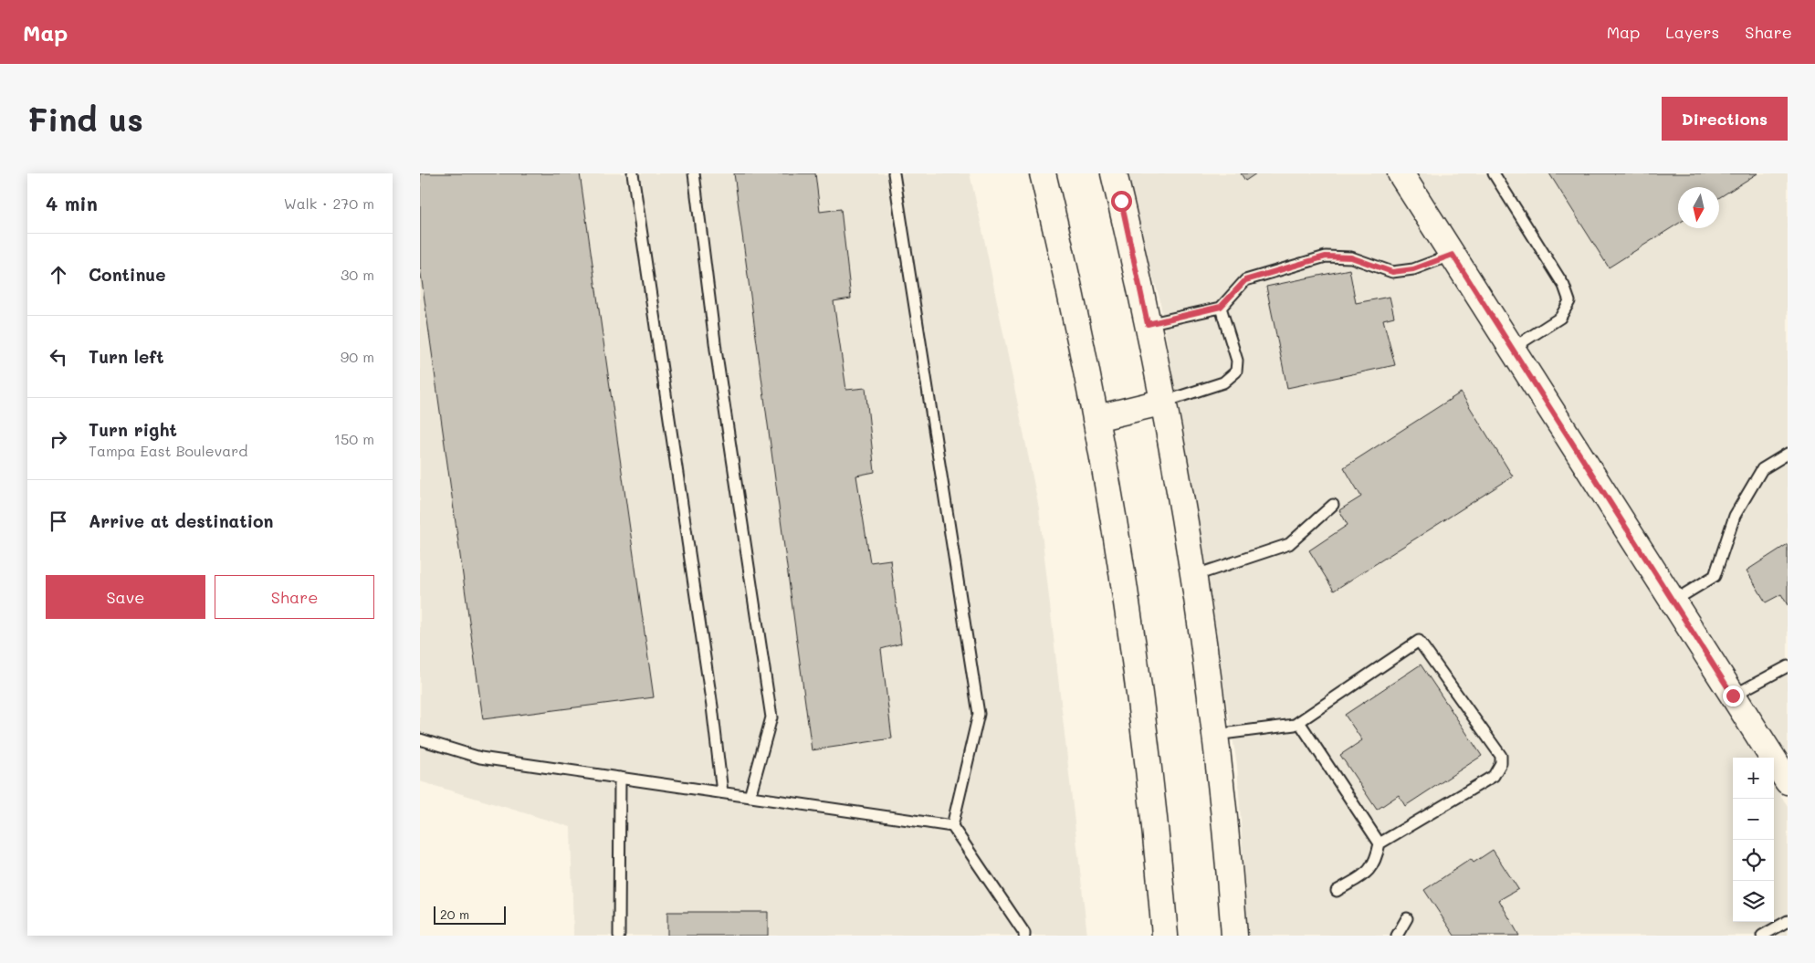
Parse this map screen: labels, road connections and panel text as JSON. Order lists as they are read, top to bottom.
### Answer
{
  "scale_bar": "20 m",
  "north": "bottom",
  "page": {
    "header": "Map",
    "nav": ["Map", "Layers", "Share"],
    "buttons": [
      "Directions",
      ["Save", "Share"]
    ],
    "title": "Find us",
    "heading": ["4 min", "Walk · 270 m"],
    "list": [
      ["Continue", "30 m"],
      ["Turn left", "90 m"],
      ["Turn right", "Tampa East Boulevard", "150 m"],
      "Arrive at destination"
    ],
    "map_buttons": ["+", "−"],
    "scale": "20 m"
  }
}
